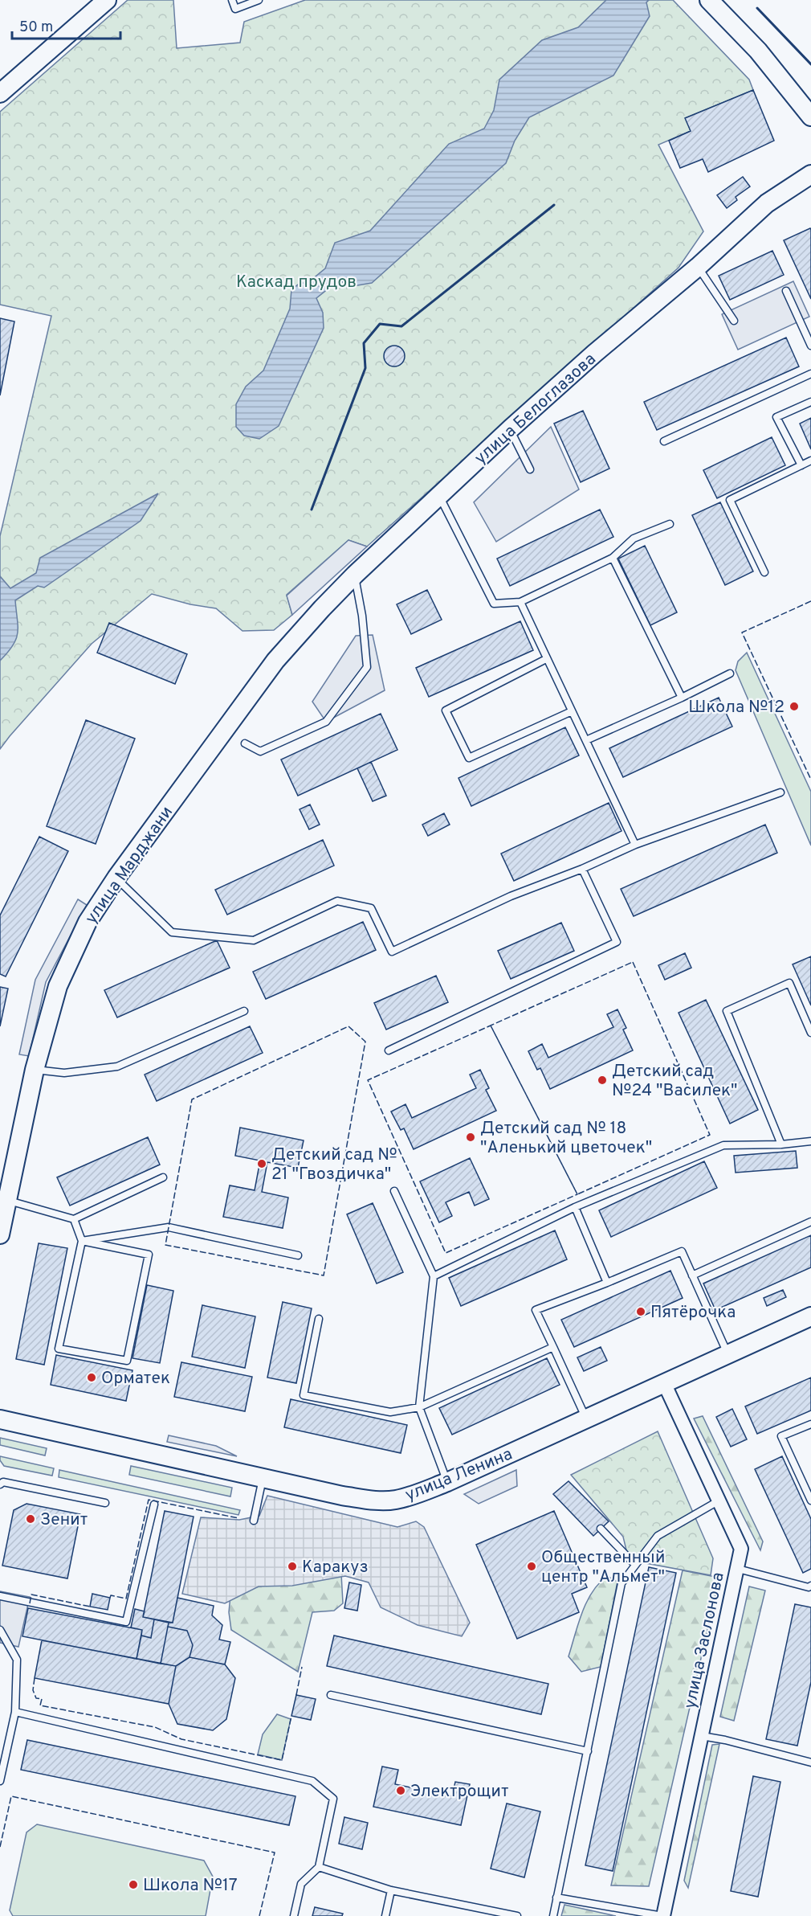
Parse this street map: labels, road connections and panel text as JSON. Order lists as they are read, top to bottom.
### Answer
{
  "streets": {
    "street": [
      "улица Белоглазова",
      "улица Марджани",
      "улица Ленина",
      "улица Заслонова"
    ]
  },
  "crossings": [
    ["улица Белоглазова", "улица Марджани"],
    ["улица Ленина", "улица Заслонова"]
  ],
  "parks": ["Каскад прудов"],
  "places": [
    "Школа №12",
    "Детский сад №24 \"Василек\"",
    "Детский сад № 18 \"Аленький цветочек\"",
    "Детский сад № 21 \"Гвоздичка\"",
    "Пятёрочка",
    "Орматек",
    "Зенит",
    "Каракуз",
    "Общественный центр \"Альмет\"",
    "Электрощит",
    "Школа №17"
  ],
  "scale_bar": "50 m"
}
